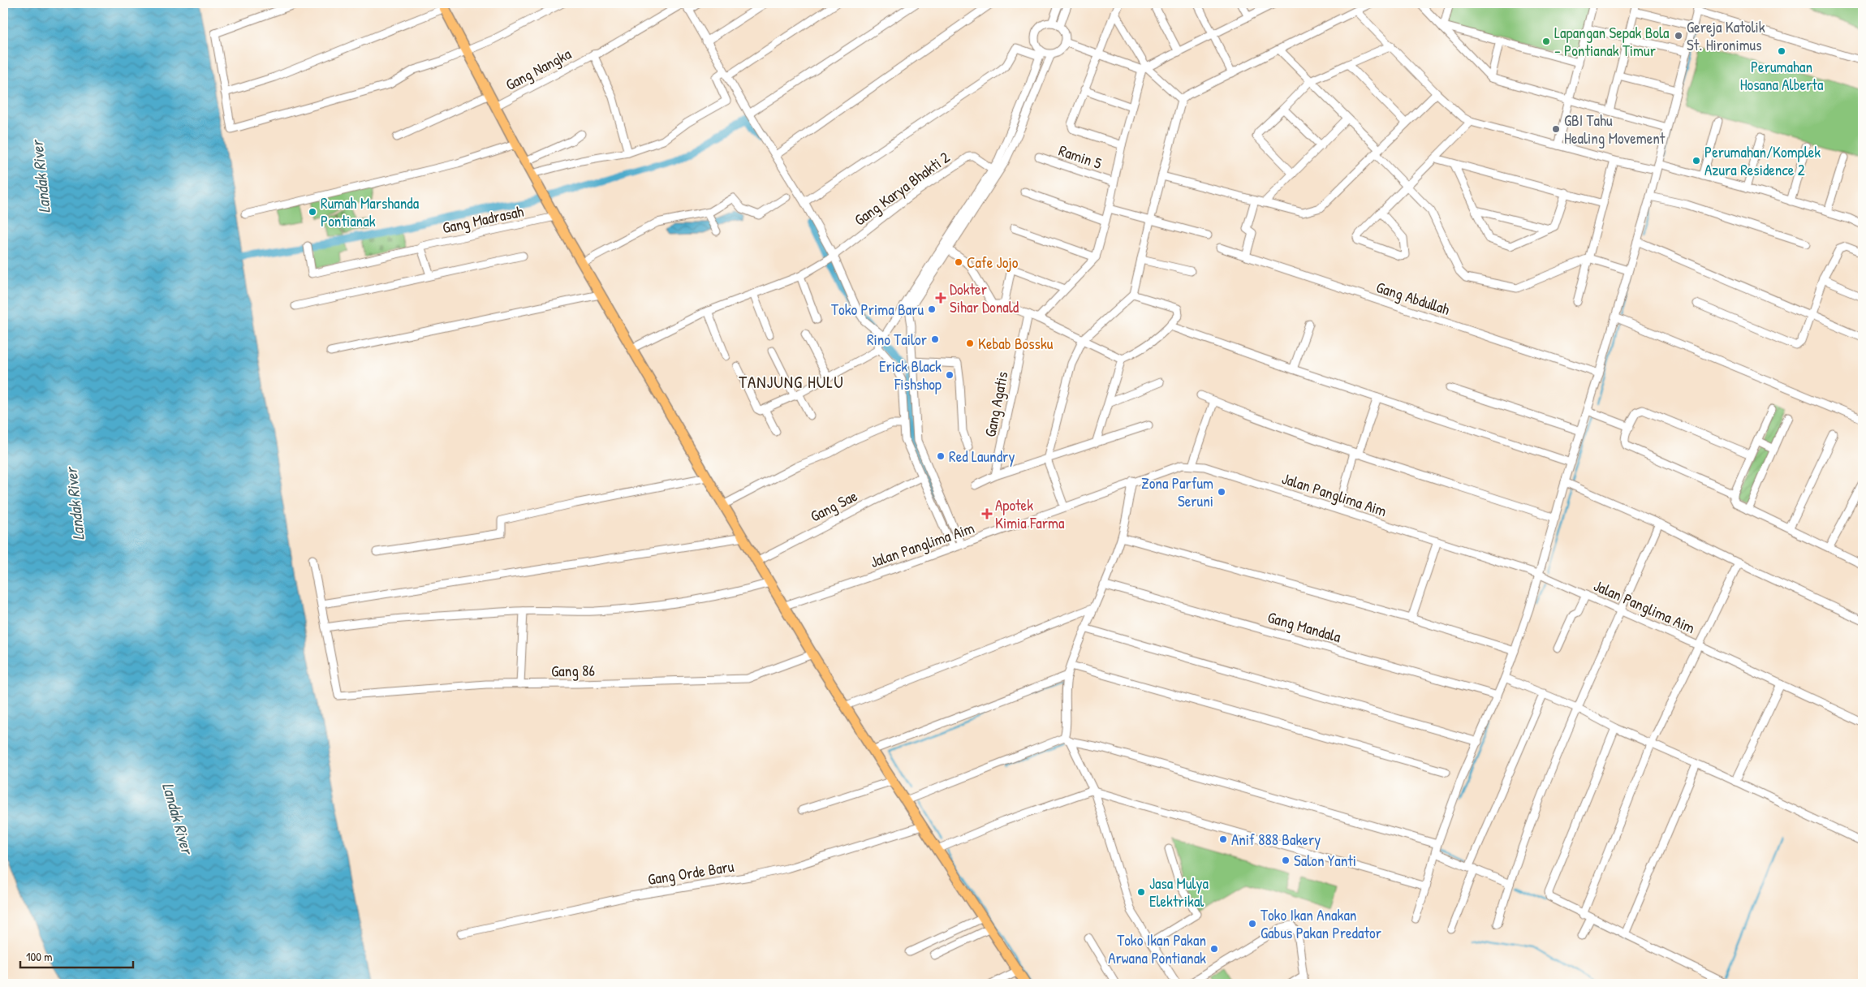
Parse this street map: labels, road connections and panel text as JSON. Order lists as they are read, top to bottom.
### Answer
{
  "streets": {
    "street": [
      "Gang Nangka",
      "Ramin 5",
      "Gang Karya Bhakti 2",
      "Gang Madrasah",
      "Gang Abdullah",
      "Gang Agatis",
      "Jalan Panglima Aim",
      "Gang Sae",
      "Gang Mandala",
      "Gang 86",
      "Gang Orde Baru"
    ]
  },
  "districts": ["TANJUNG HULU"],
  "water": ["Landak River"],
  "places": {
    "other": [
      "Gereja Katolik St. Hironimus",
      "Lapangan Sepak Bola - Pontianak Timur",
      "Perumahan Hosana Alberta",
      "GBI Tahu Healing Movement",
      "Perumahan/Komplek Azura Residence 2",
      "Rumah Marshanda Pontianak",
      "Cafe Jojo",
      "Toko Prima Baru",
      "Rino Tailor",
      "Kebab Bossku",
      "Erick Black Fishshop",
      "Red Laundry",
      "Zona Parfum Seruni",
      "Anif 888 Bakery",
      "Salon Yanti",
      "Jasa Mulya Elektrikal",
      "Toko Ikan Anakan Gabus Pakan Predator",
      "Toko Ikan Pakan Arwana Pontianak"
    ],
    "health": ["Dokter Sihar Donald", "Apotek Kimia Farma"]
  },
  "scale_bar": "100 m"
}
